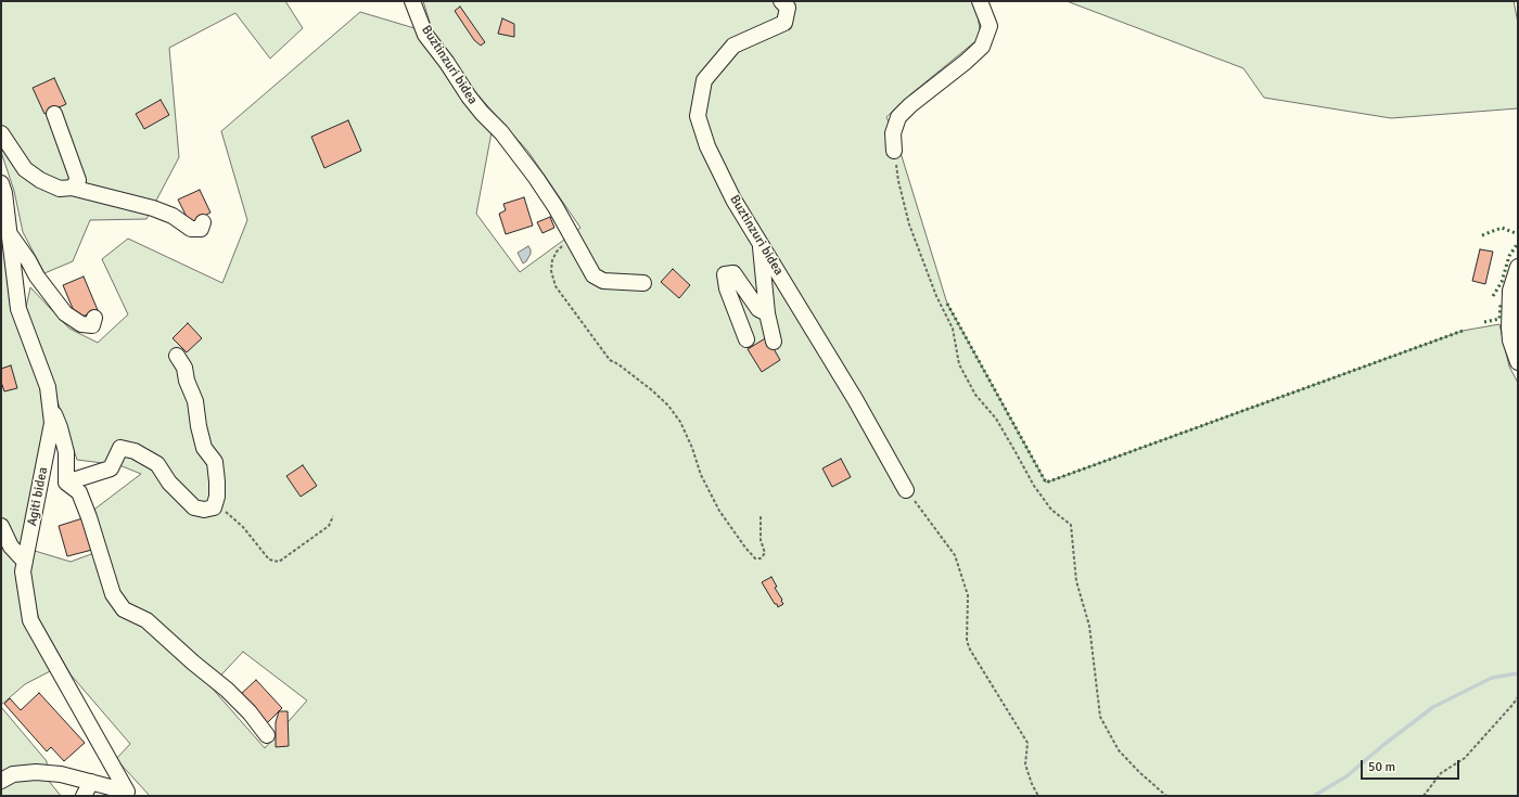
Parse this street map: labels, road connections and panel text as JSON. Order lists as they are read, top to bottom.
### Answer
{
  "streets": {
    "street": ["Buztinzuri bidea", "Agiti bidea"]
  },
  "scale_bar": "50 m"
}
